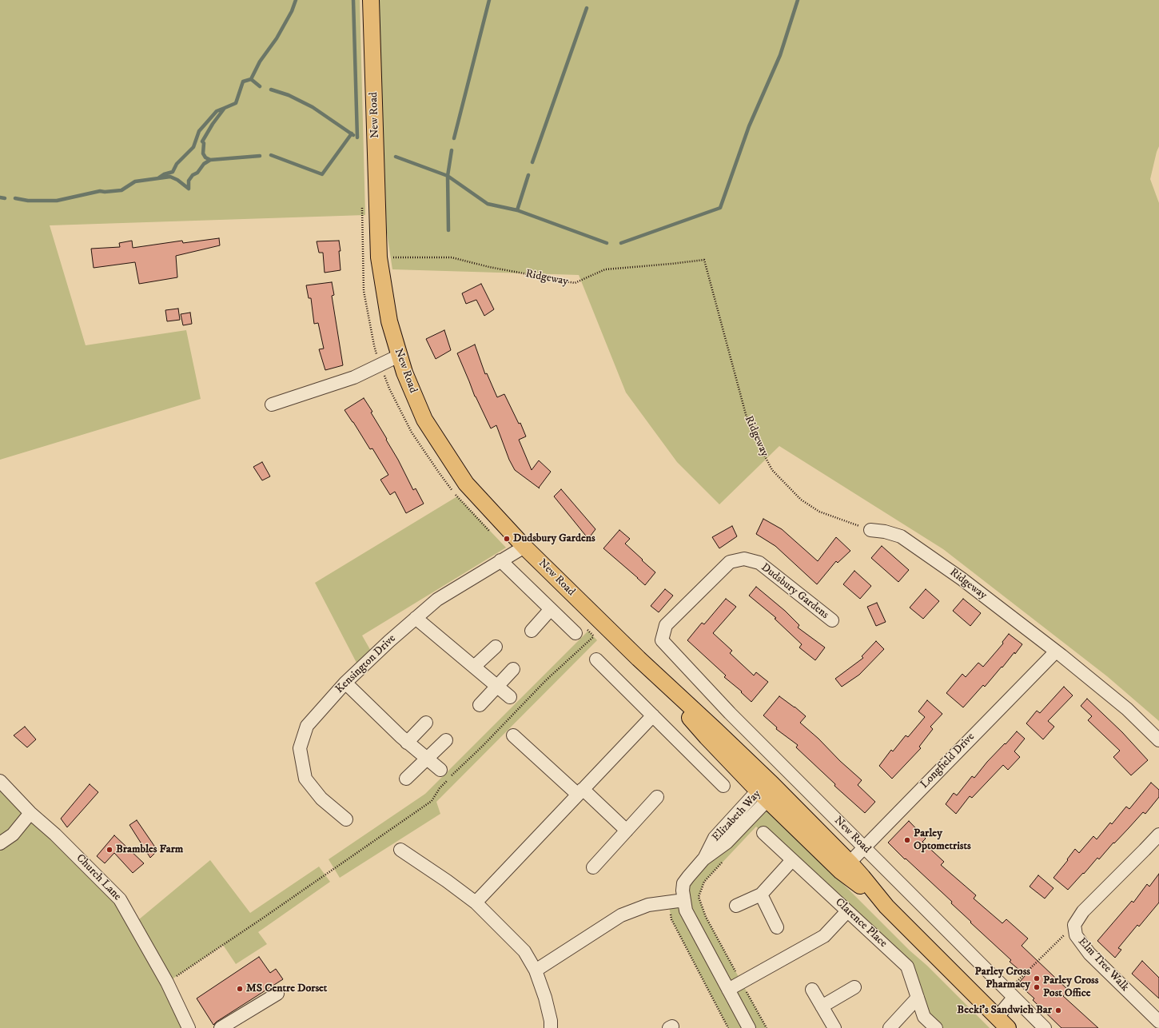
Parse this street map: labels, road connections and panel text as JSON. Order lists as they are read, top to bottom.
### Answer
{
  "streets": {
    "main road": ["New Road"],
    "street": [
      "Ridgeway",
      "Dudsbury Gardens",
      "Kensington Drive",
      "Longfield Drive",
      "Elizabeth Way",
      "Church Lane",
      "Clarence Place",
      "Elm Tree Walk"
    ]
  },
  "crossings": [
    ["New Road", "Ridgeway"],
    ["New Road", "Dudsbury Gardens"],
    ["New Road", "Kensington Drive"],
    ["New Road", "Longfield Drive"],
    ["New Road", "Elizabeth Way"],
    ["Ridgeway", "Longfield Drive"]
  ],
  "places": [
    "Dudsbury Gardens",
    "Parley Optometrists",
    "Brambles Farm",
    "Parley Cross Pharmacy",
    "Parley Cross Post Office",
    "MS Centre Dorset",
    "Becki's Sandwich Bar"
  ]
}
